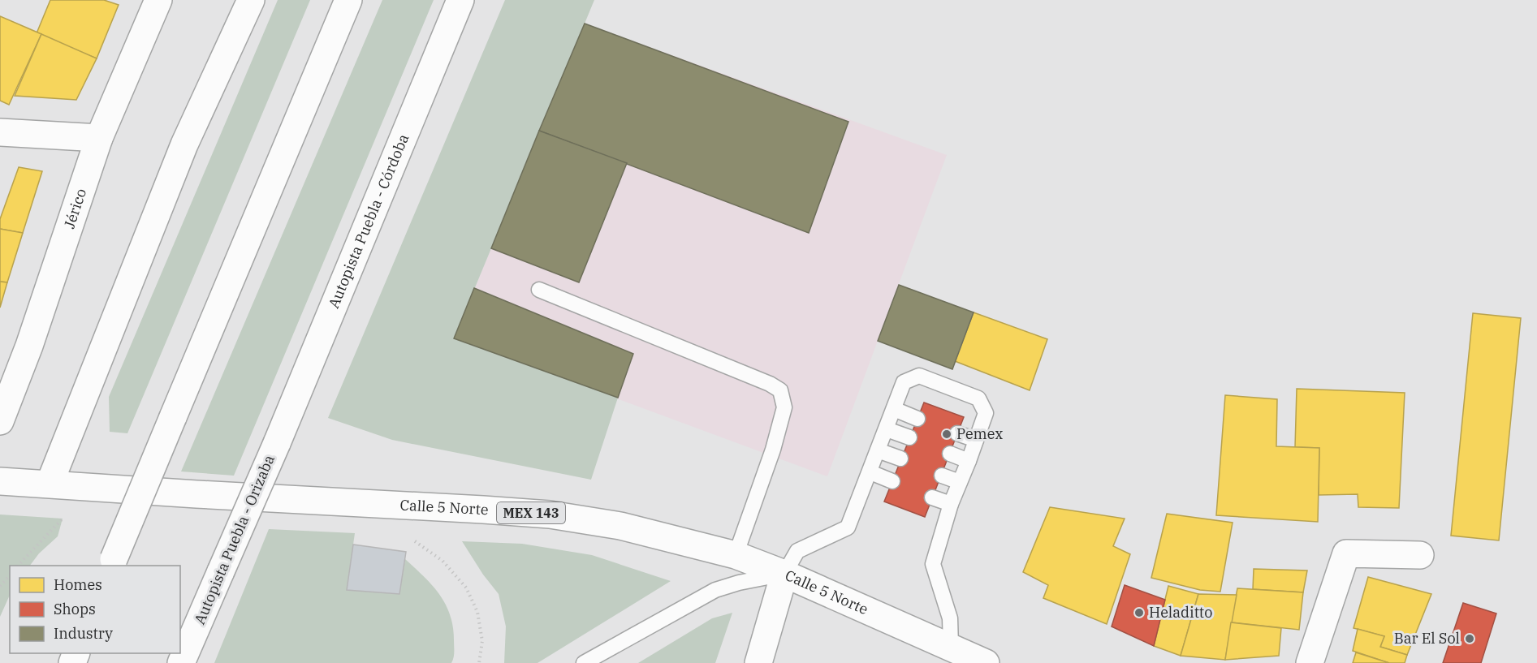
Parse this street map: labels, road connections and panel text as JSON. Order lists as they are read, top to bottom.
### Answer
{
  "streets": {
    "main road": [
      "Jérico",
      "Autopista Puebla - Córdoba",
      "Calle 5 Norte",
      "MEX 143",
      "Autopista Puebla - Orizaba"
    ]
  },
  "crossings": [
    ["Autopista Puebla - Córdoba", "Autopista Puebla - Orizaba"],
    ["Calle 5 Norte", "MEX 143"]
  ],
  "places": ["Pemex", "Heladitto", "Bar El Sol"],
  "legend": ["Homes", "Shops", "Industry"]
}
